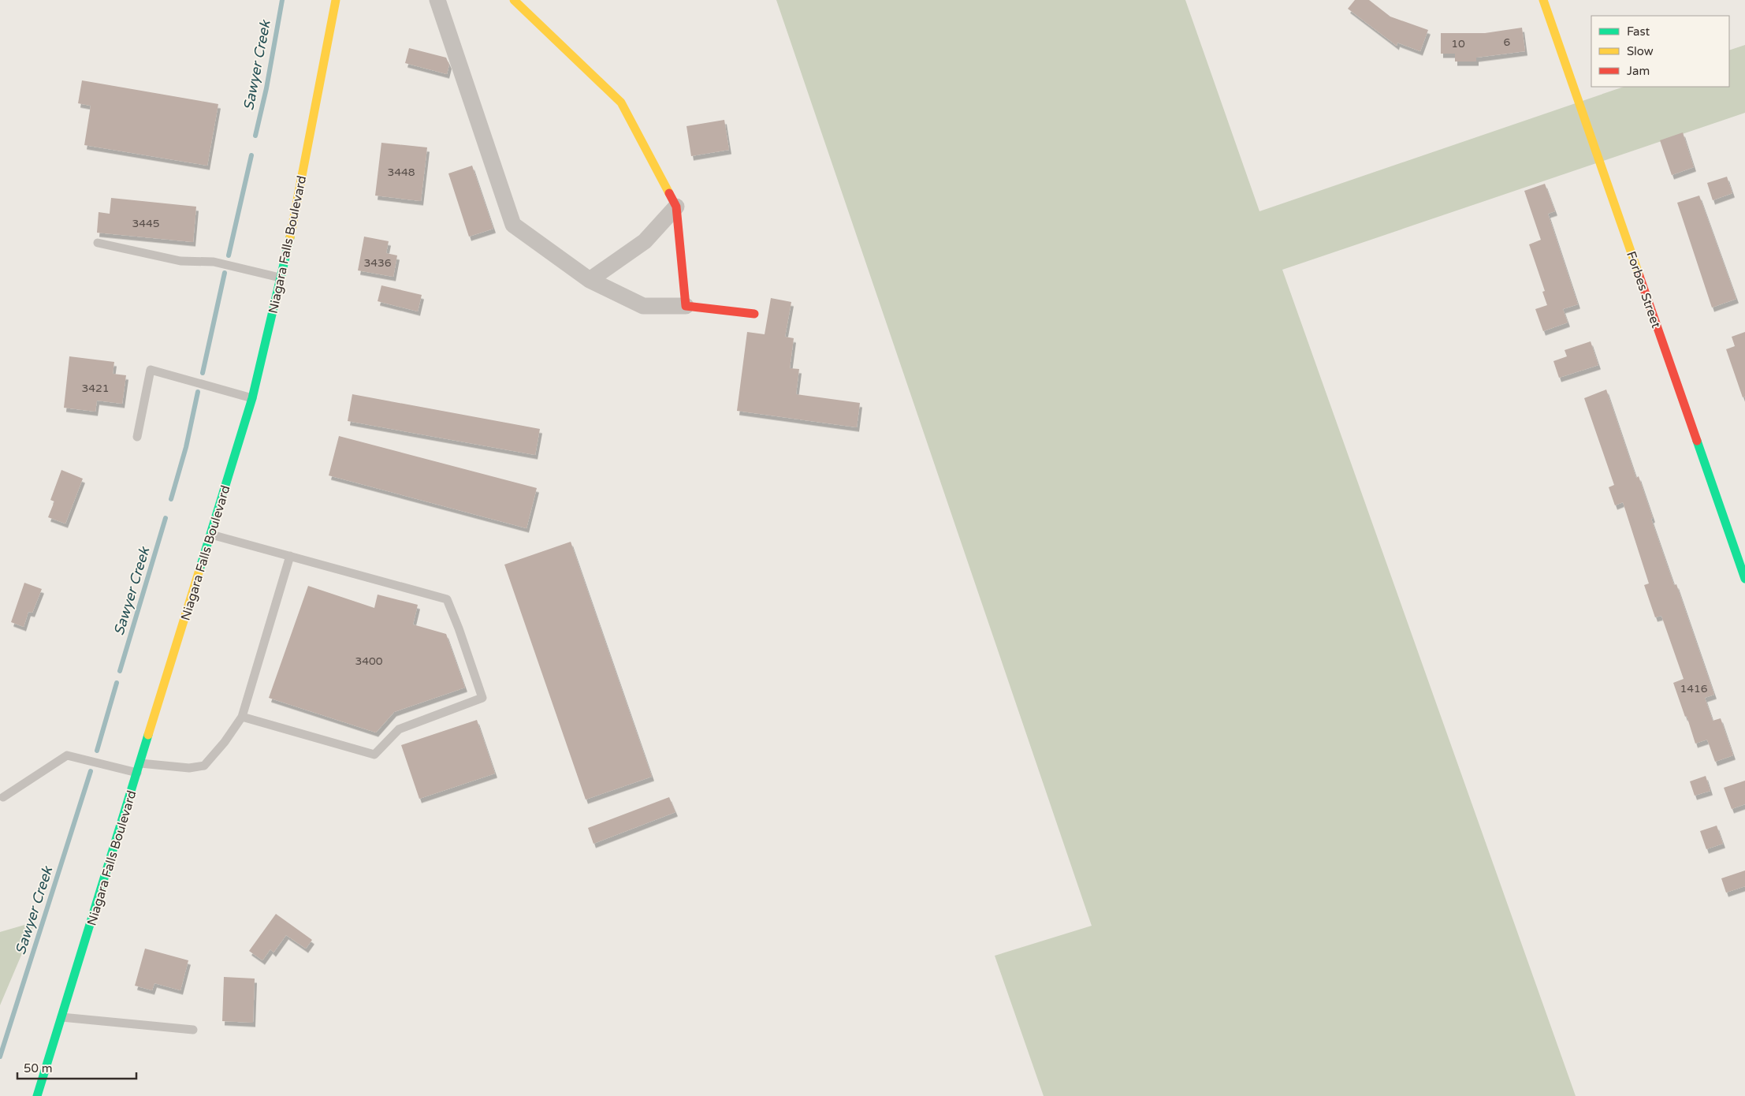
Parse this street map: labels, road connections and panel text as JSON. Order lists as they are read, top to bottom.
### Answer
{
  "streets": {
    "main road": ["Niagara Falls Boulevard", "Forbes Street"]
  },
  "water": ["Sawyer Creek"],
  "house_numbers": [
    "6",
    "10",
    "3448",
    "3445",
    "3436",
    "3421",
    "3400",
    "1416"
  ],
  "legend": ["Fast", "Slow", "Jam"],
  "scale_bar": "50 m"
}
